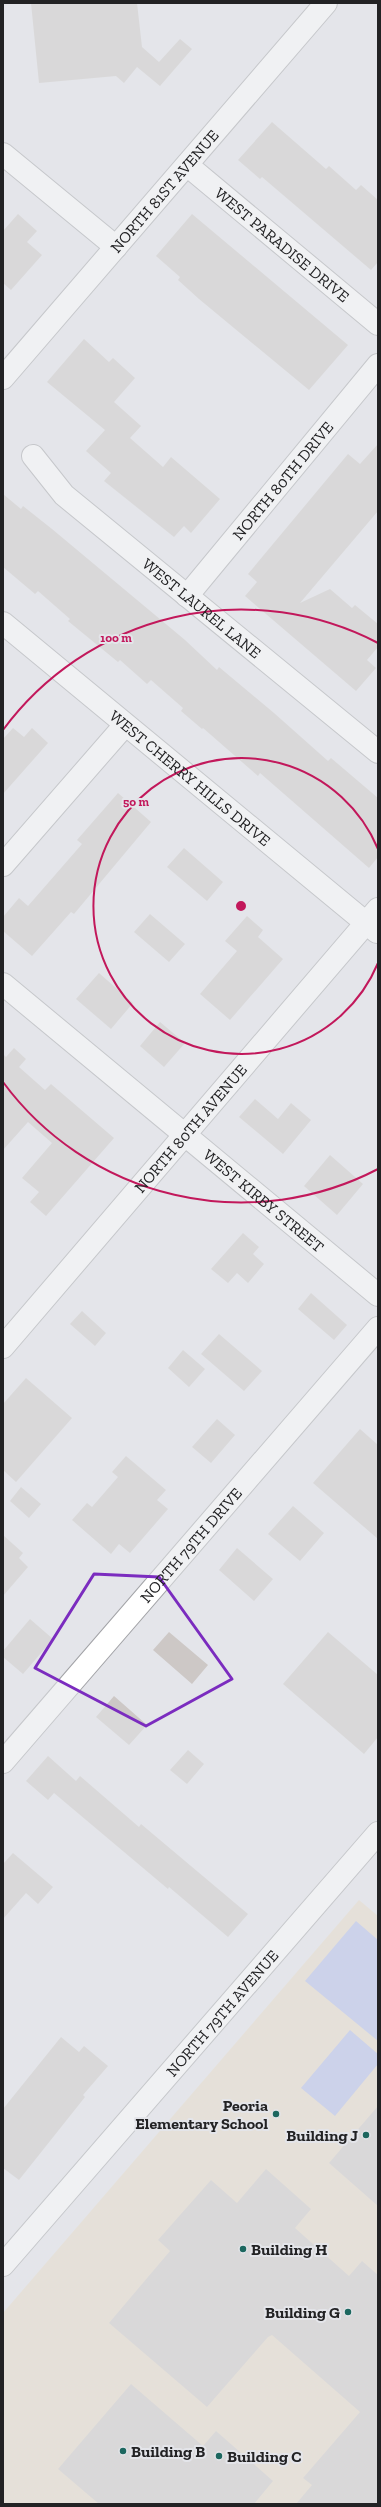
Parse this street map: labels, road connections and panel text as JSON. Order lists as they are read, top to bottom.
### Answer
{
  "streets": {
    "street": [
      "NORTH 81ST AVENUE",
      "WEST PARADISE DRIVE",
      "NORTH 80TH DRIVE",
      "WEST LAUREL LANE",
      "WEST CHERRY HILLS DRIVE",
      "NORTH 80TH AVENUE",
      "WEST KIRBY STREET",
      "NORTH 79TH DRIVE",
      "NORTH 79TH AVENUE"
    ]
  },
  "crossings": [
    ["NORTH 81ST AVENUE", "WEST PARADISE DRIVE"],
    ["NORTH 80TH DRIVE", "WEST LAUREL LANE"],
    ["WEST CHERRY HILLS DRIVE", "NORTH 80TH AVENUE"],
    ["NORTH 80TH AVENUE", "WEST KIRBY STREET"]
  ],
  "places": [
    "Peoria Elementary School",
    "Building J",
    "Building H",
    "Building G",
    "Building B",
    "Building C"
  ],
  "rings": ["100 m", "50 m"]
}
